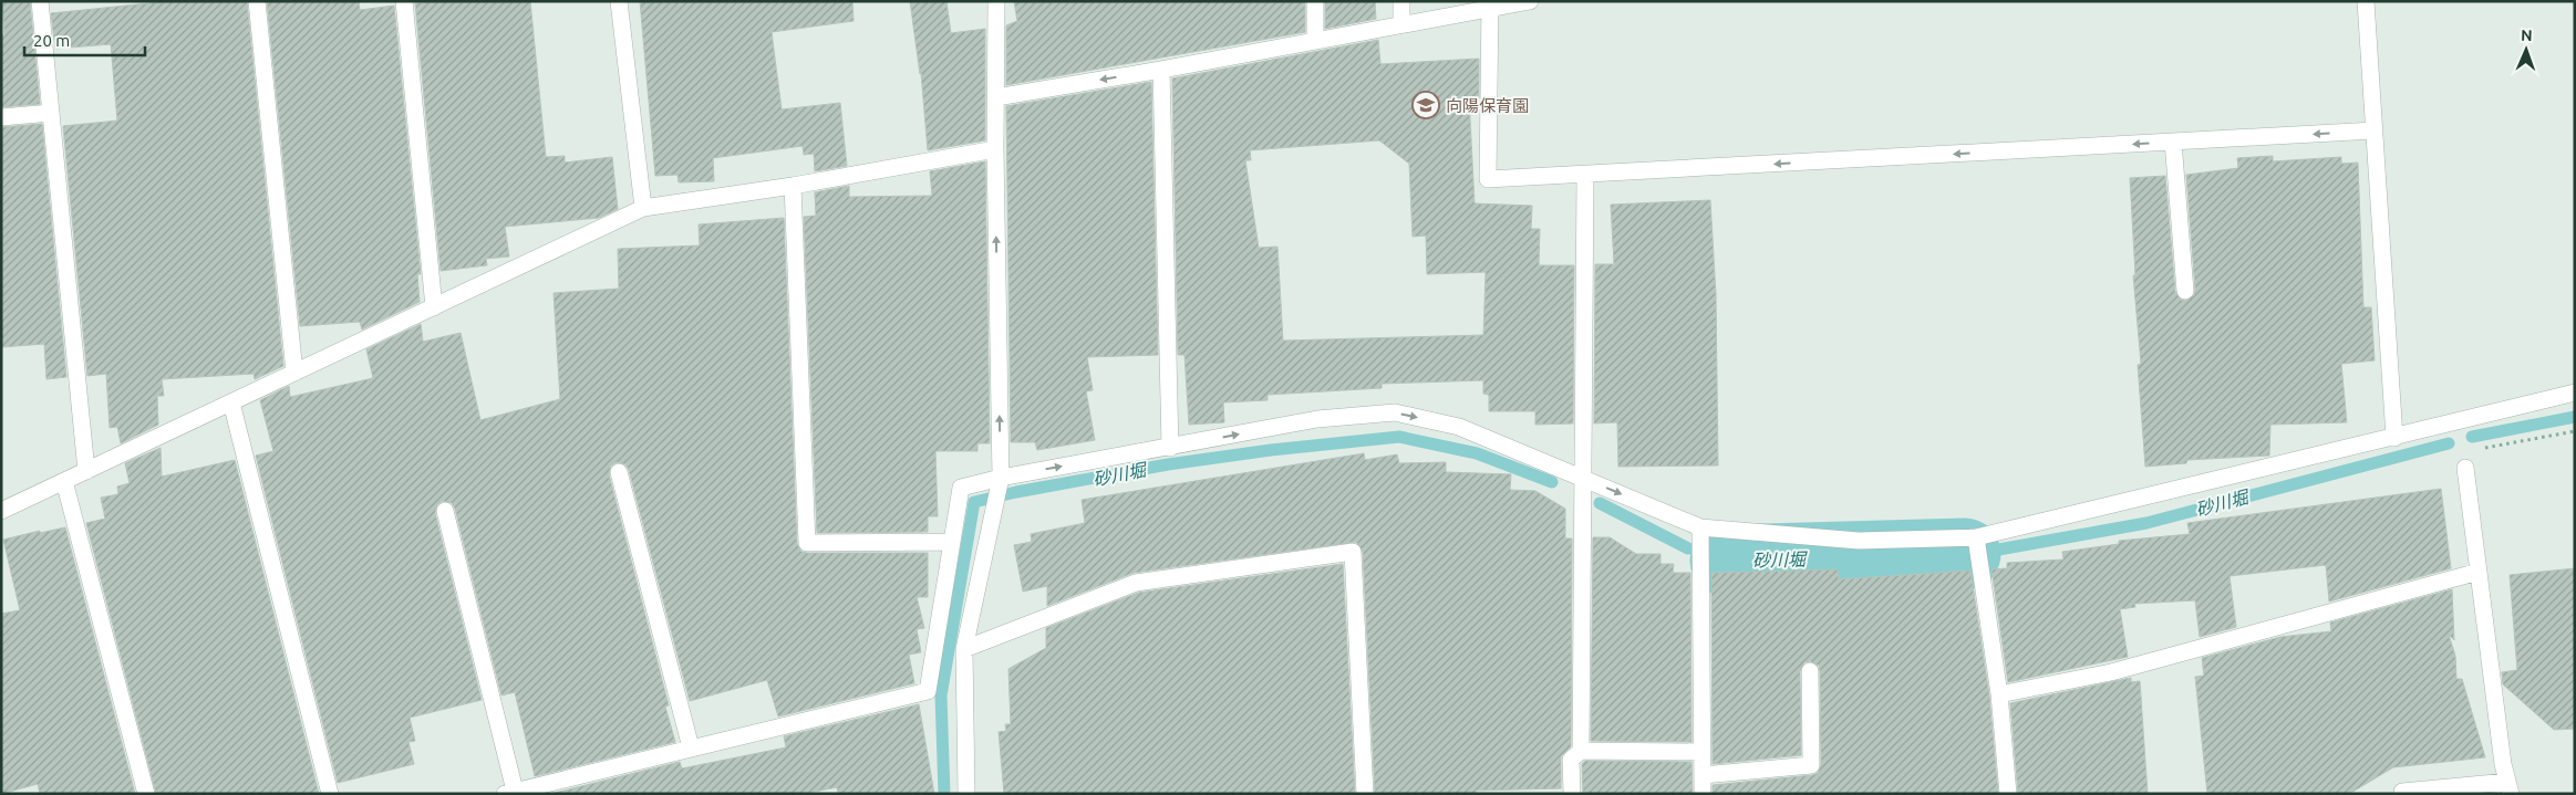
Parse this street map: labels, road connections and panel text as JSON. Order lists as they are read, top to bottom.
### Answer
{
  "water": ["砂川堀"],
  "places": {
    "school or university": ["向陽保育園"]
  },
  "scale_bar": "20 m",
  "north": "top"
}
